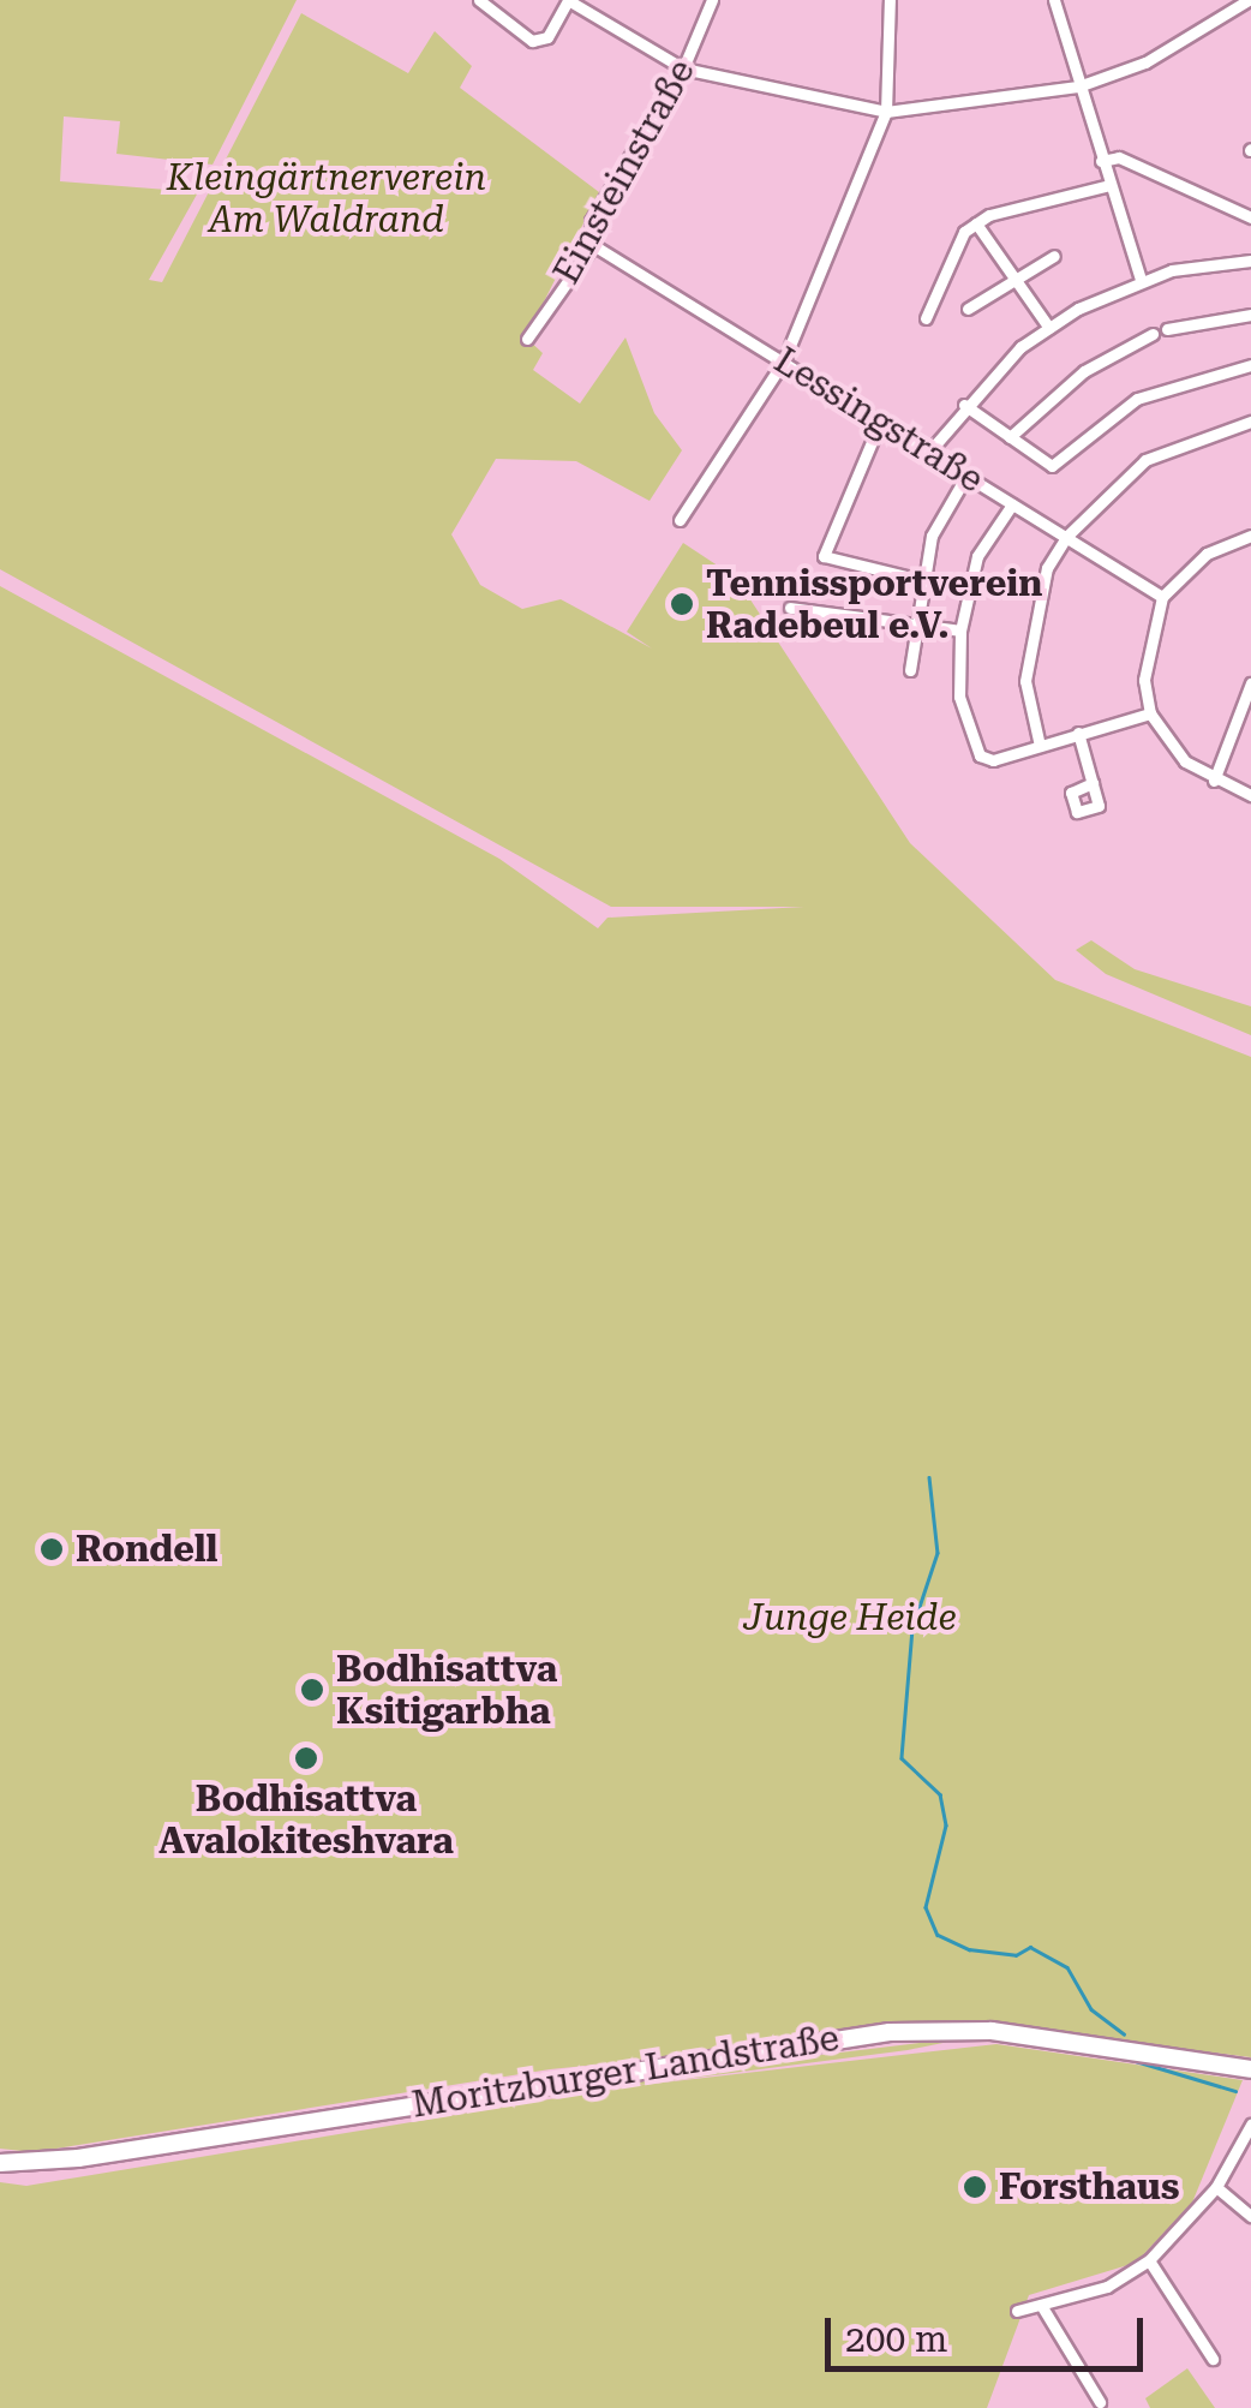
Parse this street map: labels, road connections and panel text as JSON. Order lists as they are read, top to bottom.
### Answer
{
  "streets": {
    "main road": ["Moritzburger Landstraße"],
    "street": ["Einsteinstraße", "Lessingstraße"]
  },
  "crossings": [
    ["Einsteinstraße", "Lessingstraße"]
  ],
  "parks": ["Kleingärtnerverein Am Waldrand", "Junge Heide"],
  "places": [
    "Tennissportverein Radebeul e.V.",
    "Rondell",
    "Bodhisattva Ksitigarbha",
    "Bodhisattva Avalokiteshvara",
    "Forsthaus"
  ],
  "scale_bar": "200 m"
}
